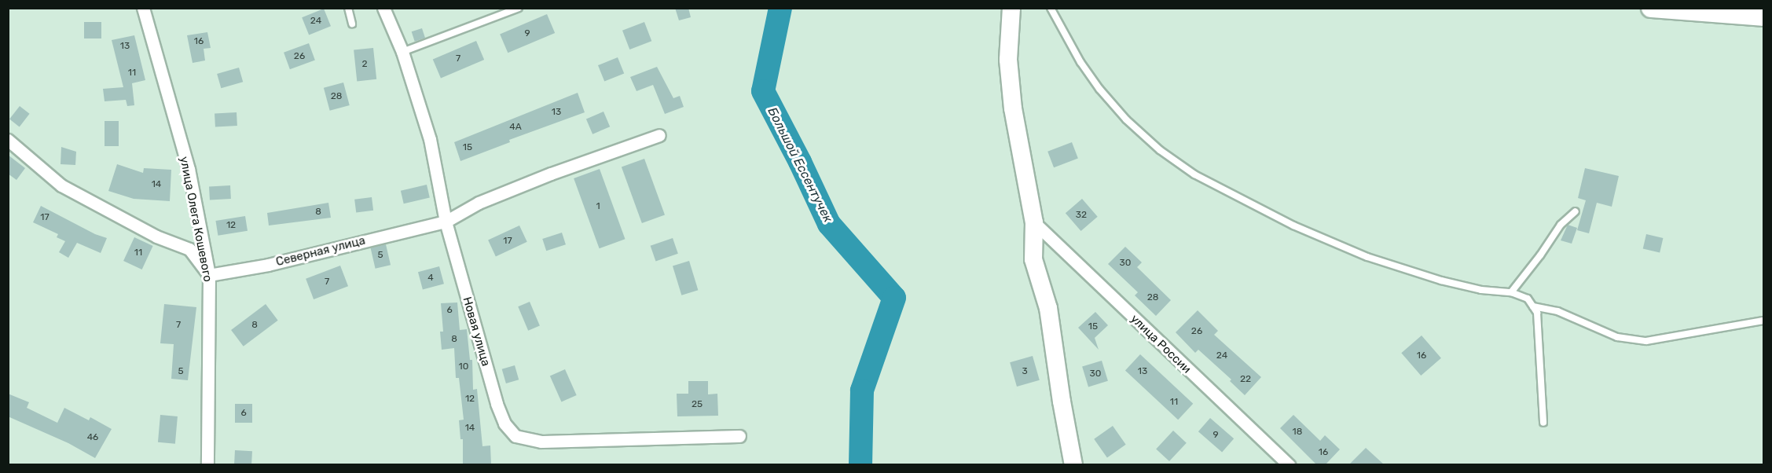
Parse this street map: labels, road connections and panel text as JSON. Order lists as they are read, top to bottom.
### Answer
{
  "streets": {
    "street": [
      "улица Олега Кошевого",
      "Северная улица",
      "Новая улица",
      "улица России"
    ]
  },
  "crossings": [
    ["улица Олега Кошевого", "Северная улица"],
    ["Северная улица", "Новая улица"]
  ],
  "water": ["Большой Ессентучек"],
  "house_numbers": [
    "24",
    "9",
    "16",
    "13",
    "26",
    "7",
    "2",
    "11",
    "28",
    "13",
    "4А",
    "15",
    "14",
    "1",
    "8",
    "32",
    "17",
    "12",
    "17",
    "11",
    "5",
    "30",
    "4",
    "7",
    "28",
    "6",
    "7",
    "8",
    "15",
    "26",
    "8",
    "24",
    "16",
    "10",
    "5",
    "3",
    "13",
    "30",
    "22",
    "12",
    "11",
    "25",
    "6",
    "14",
    "18",
    "9",
    "46",
    "16"
  ]
}
